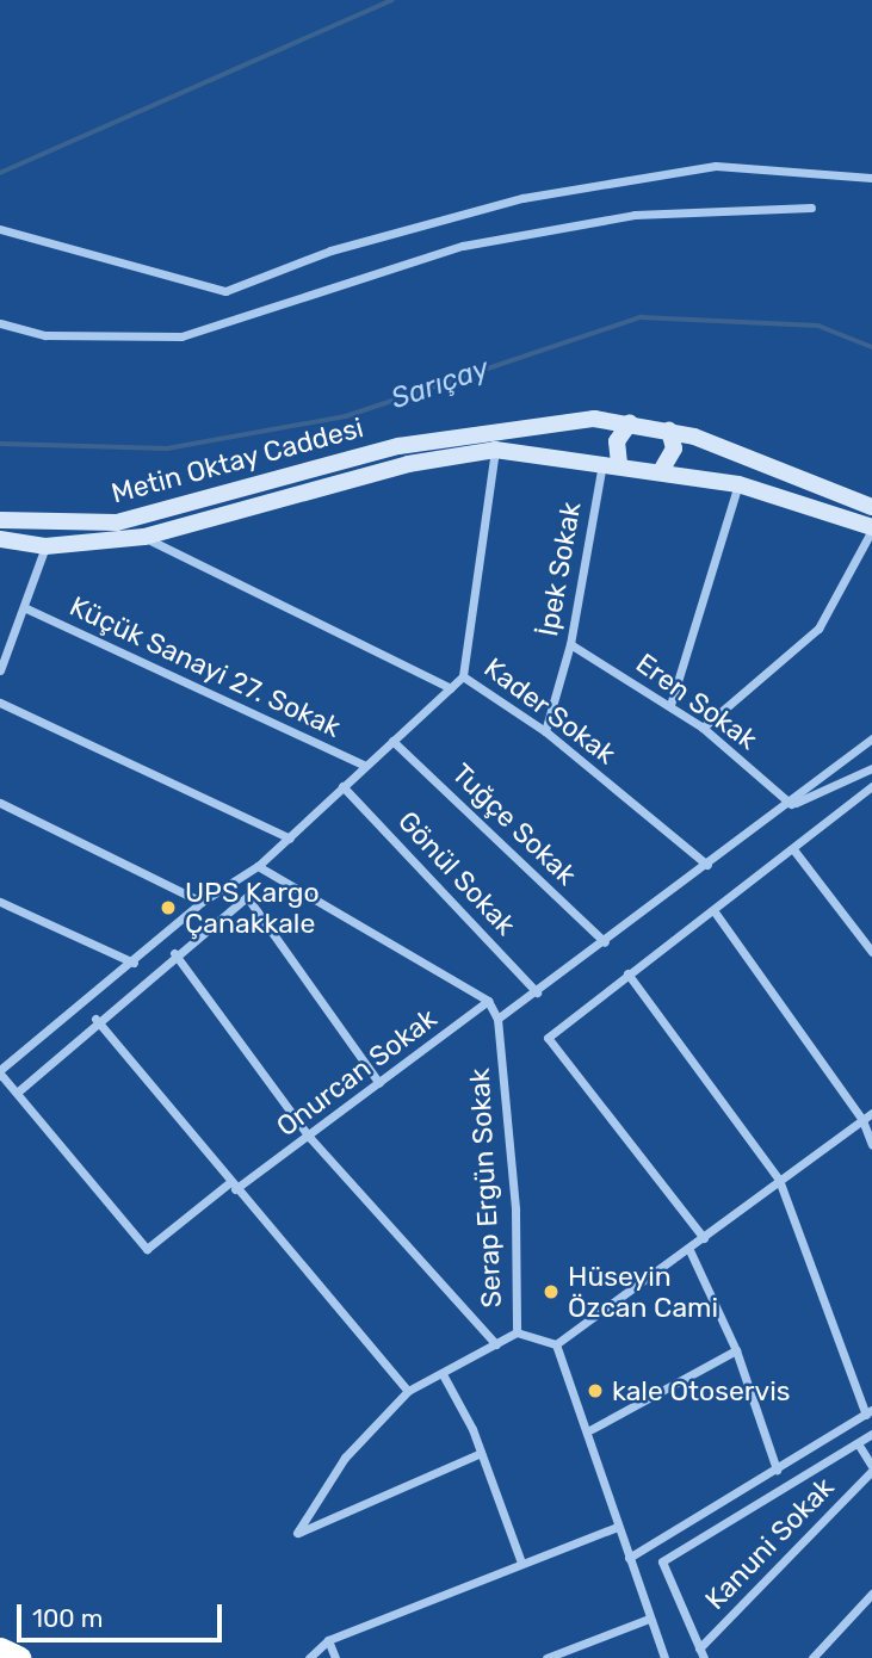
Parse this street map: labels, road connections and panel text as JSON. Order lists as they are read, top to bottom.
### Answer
{
  "streets": {
    "street": [
      "Metin Oktay Caddesi",
      "İpek Sokak",
      "Küçük Sanayi 27. Sokak",
      "Eren Sokak",
      "Kader Sokak",
      "Tuğçe Sokak",
      "Gönül Sokak",
      "Onurcan Sokak",
      "Serap Ergün Sokak",
      "Kanuni Sokak"
    ]
  },
  "crossings": [
    ["İpek Sokak", "Eren Sokak"],
    ["İpek Sokak", "Kader Sokak"]
  ],
  "water": ["Sarıçay"],
  "places": ["UPS Kargo Çanakkale", "Hüseyin Özcan Cami", "kale Otoservis"],
  "scale_bar": "100 m"
}
